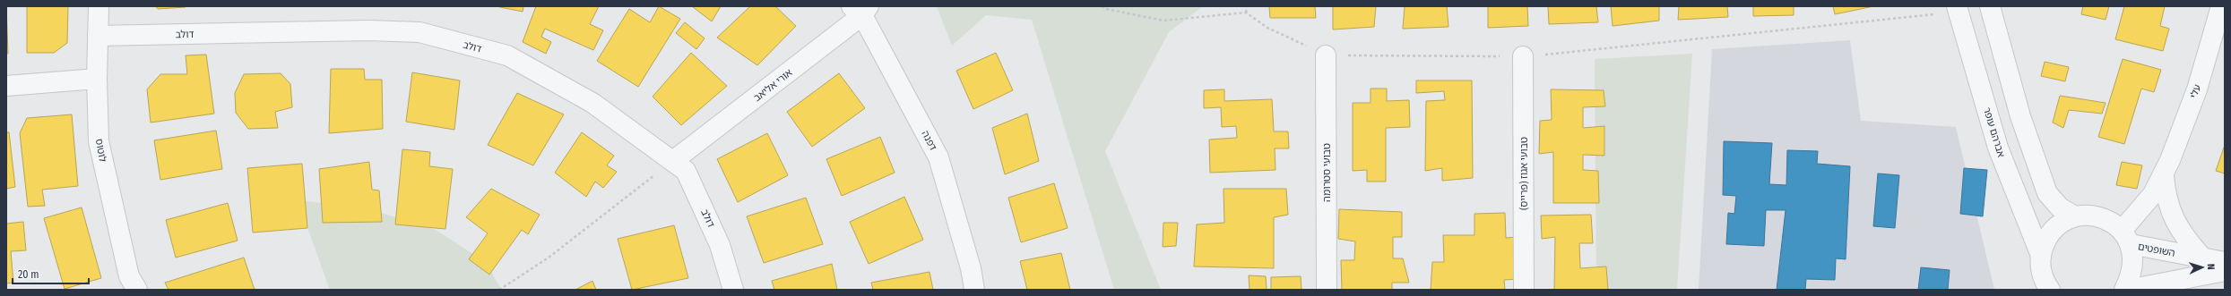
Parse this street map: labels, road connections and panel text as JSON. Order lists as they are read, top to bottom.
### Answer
{
  "streets": {
    "street": [
      "דולב",
      "אורי אליאב",
      "עלי",
      "אברהם עופר",
      "דפנה",
      "לוטוס",
      "טבועי סטרומה",
      "טבועי אגוז (פרייס)",
      "השופטים"
    ]
  },
  "crossings": [
    ["דולב", "אורי אליאב"],
    ["דולב", "לוטוס"],
    ["אורי אליאב", "דפנה"],
    ["עלי", "השופטים"]
  ],
  "scale_bar": "20 m",
  "north": "right"
}
